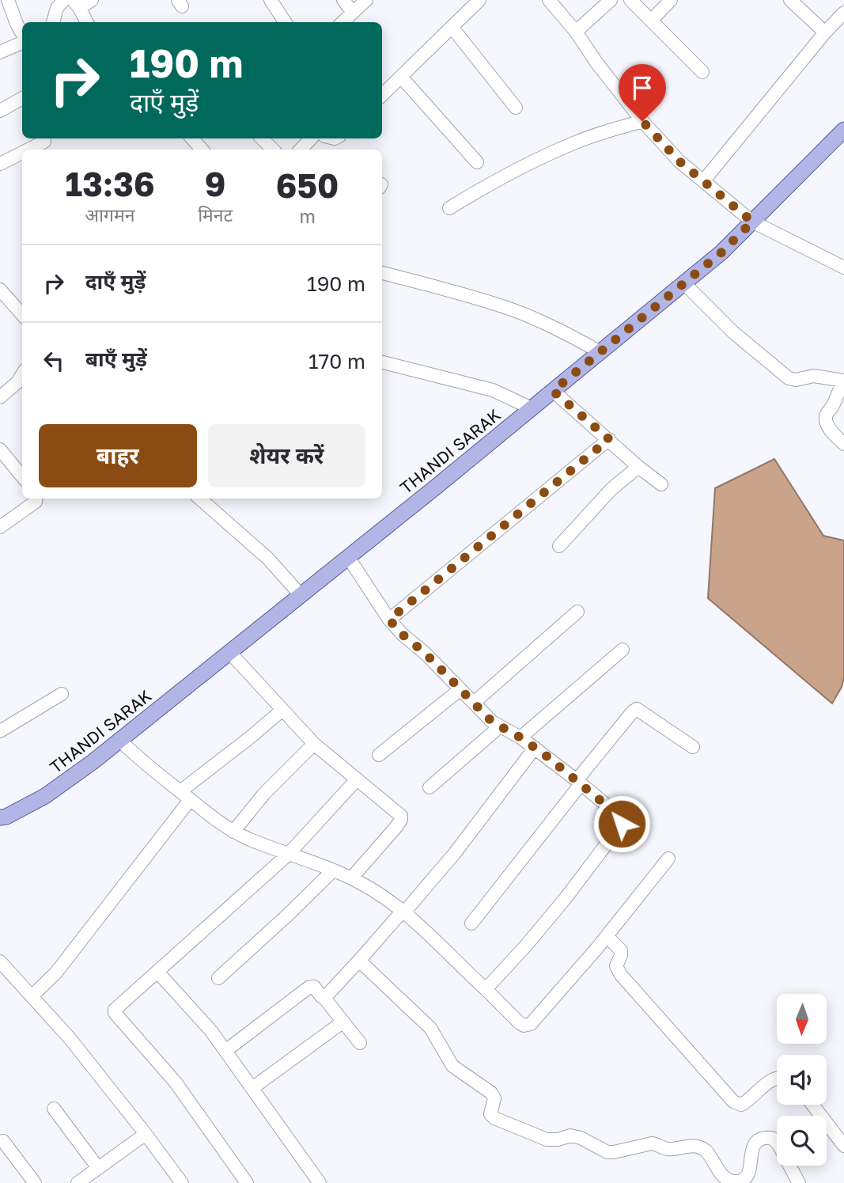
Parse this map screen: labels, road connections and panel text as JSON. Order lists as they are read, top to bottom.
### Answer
{
  "streets": {
    "main road": ["THANDI SARAK"]
  },
  "north": "bottom",
  "page": {
    "turn": ["190 m", "दाएँ मुड़ें"],
    "eta": [
      "13:36",
      "आगमन",
      "9",
      "मिनट",
      "650",
      "m"
    ],
    "list": [
      {
        "name": "दाएँ मुड़ें",
        "value": "190 m"
      },
      {
        "name": "बाएँ मुड़ें",
        "value": "170 m"
      }
    ],
    "buttons": ["बाहर", "शेयर करें"]
  }
}
